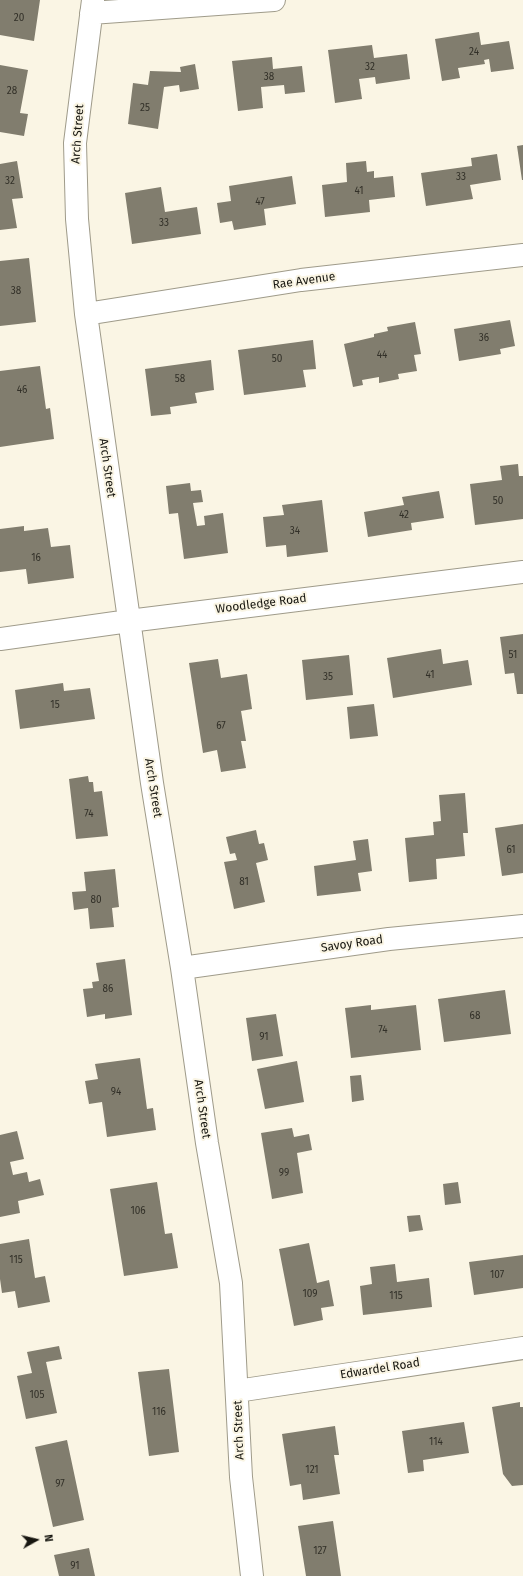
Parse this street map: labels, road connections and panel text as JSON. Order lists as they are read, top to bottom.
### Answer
{
  "streets": {
    "street": [
      "Arch Street",
      "Rae Avenue",
      "Woodledge Road",
      "Savoy Road",
      "Edwardel Road"
    ]
  },
  "crossings": [
    ["Arch Street", "Rae Avenue"],
    ["Arch Street", "Woodledge Road"],
    ["Arch Street", "Savoy Road"],
    ["Arch Street", "Edwardel Road"]
  ],
  "house_numbers": [
    "20",
    "24",
    "32",
    "38",
    "28",
    "25",
    "33",
    "32",
    "41",
    "47",
    "33",
    "38",
    "36",
    "44",
    "50",
    "58",
    "46",
    "50",
    "42",
    "34",
    "16",
    "51",
    "41",
    "35",
    "15",
    "67",
    "74",
    "61",
    "81",
    "80",
    "86",
    "68",
    "74",
    "91",
    "94",
    "99",
    "106",
    "115",
    "107",
    "109",
    "115",
    "105",
    "116",
    "114",
    "121",
    "97",
    "127",
    "91"
  ],
  "north": "right"
}
